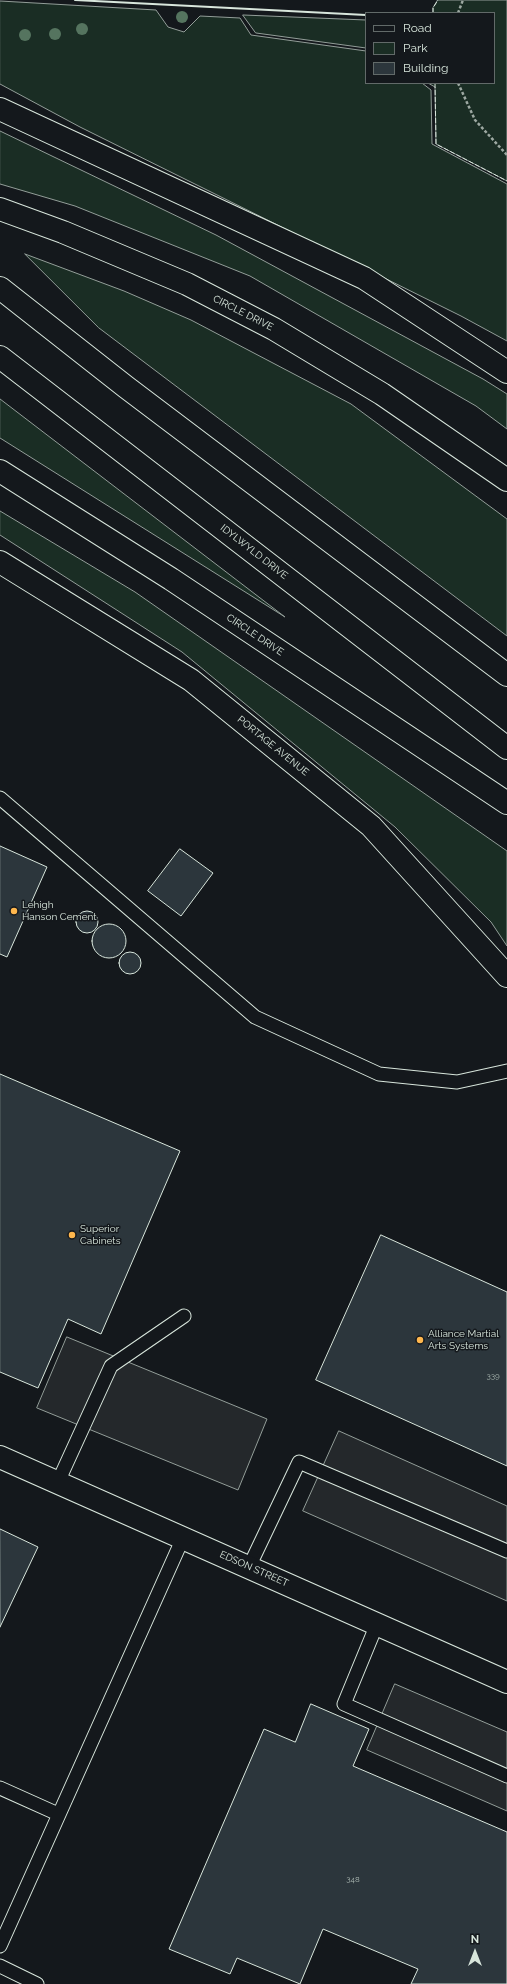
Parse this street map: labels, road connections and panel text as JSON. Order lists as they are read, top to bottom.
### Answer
{
  "streets": {
    "main road": [
      "CIRCLE DRIVE",
      "IDYLWYLD DRIVE",
      "PORTAGE AVENUE",
      "EDSON STREET"
    ]
  },
  "places": ["Lehigh Hanson Cement", "Superior Cabinets", "Alliance Martial Arts Systems"],
  "house_numbers": ["339", "348"],
  "legend": ["Road", "Park", "Building"],
  "north": "top"
}
